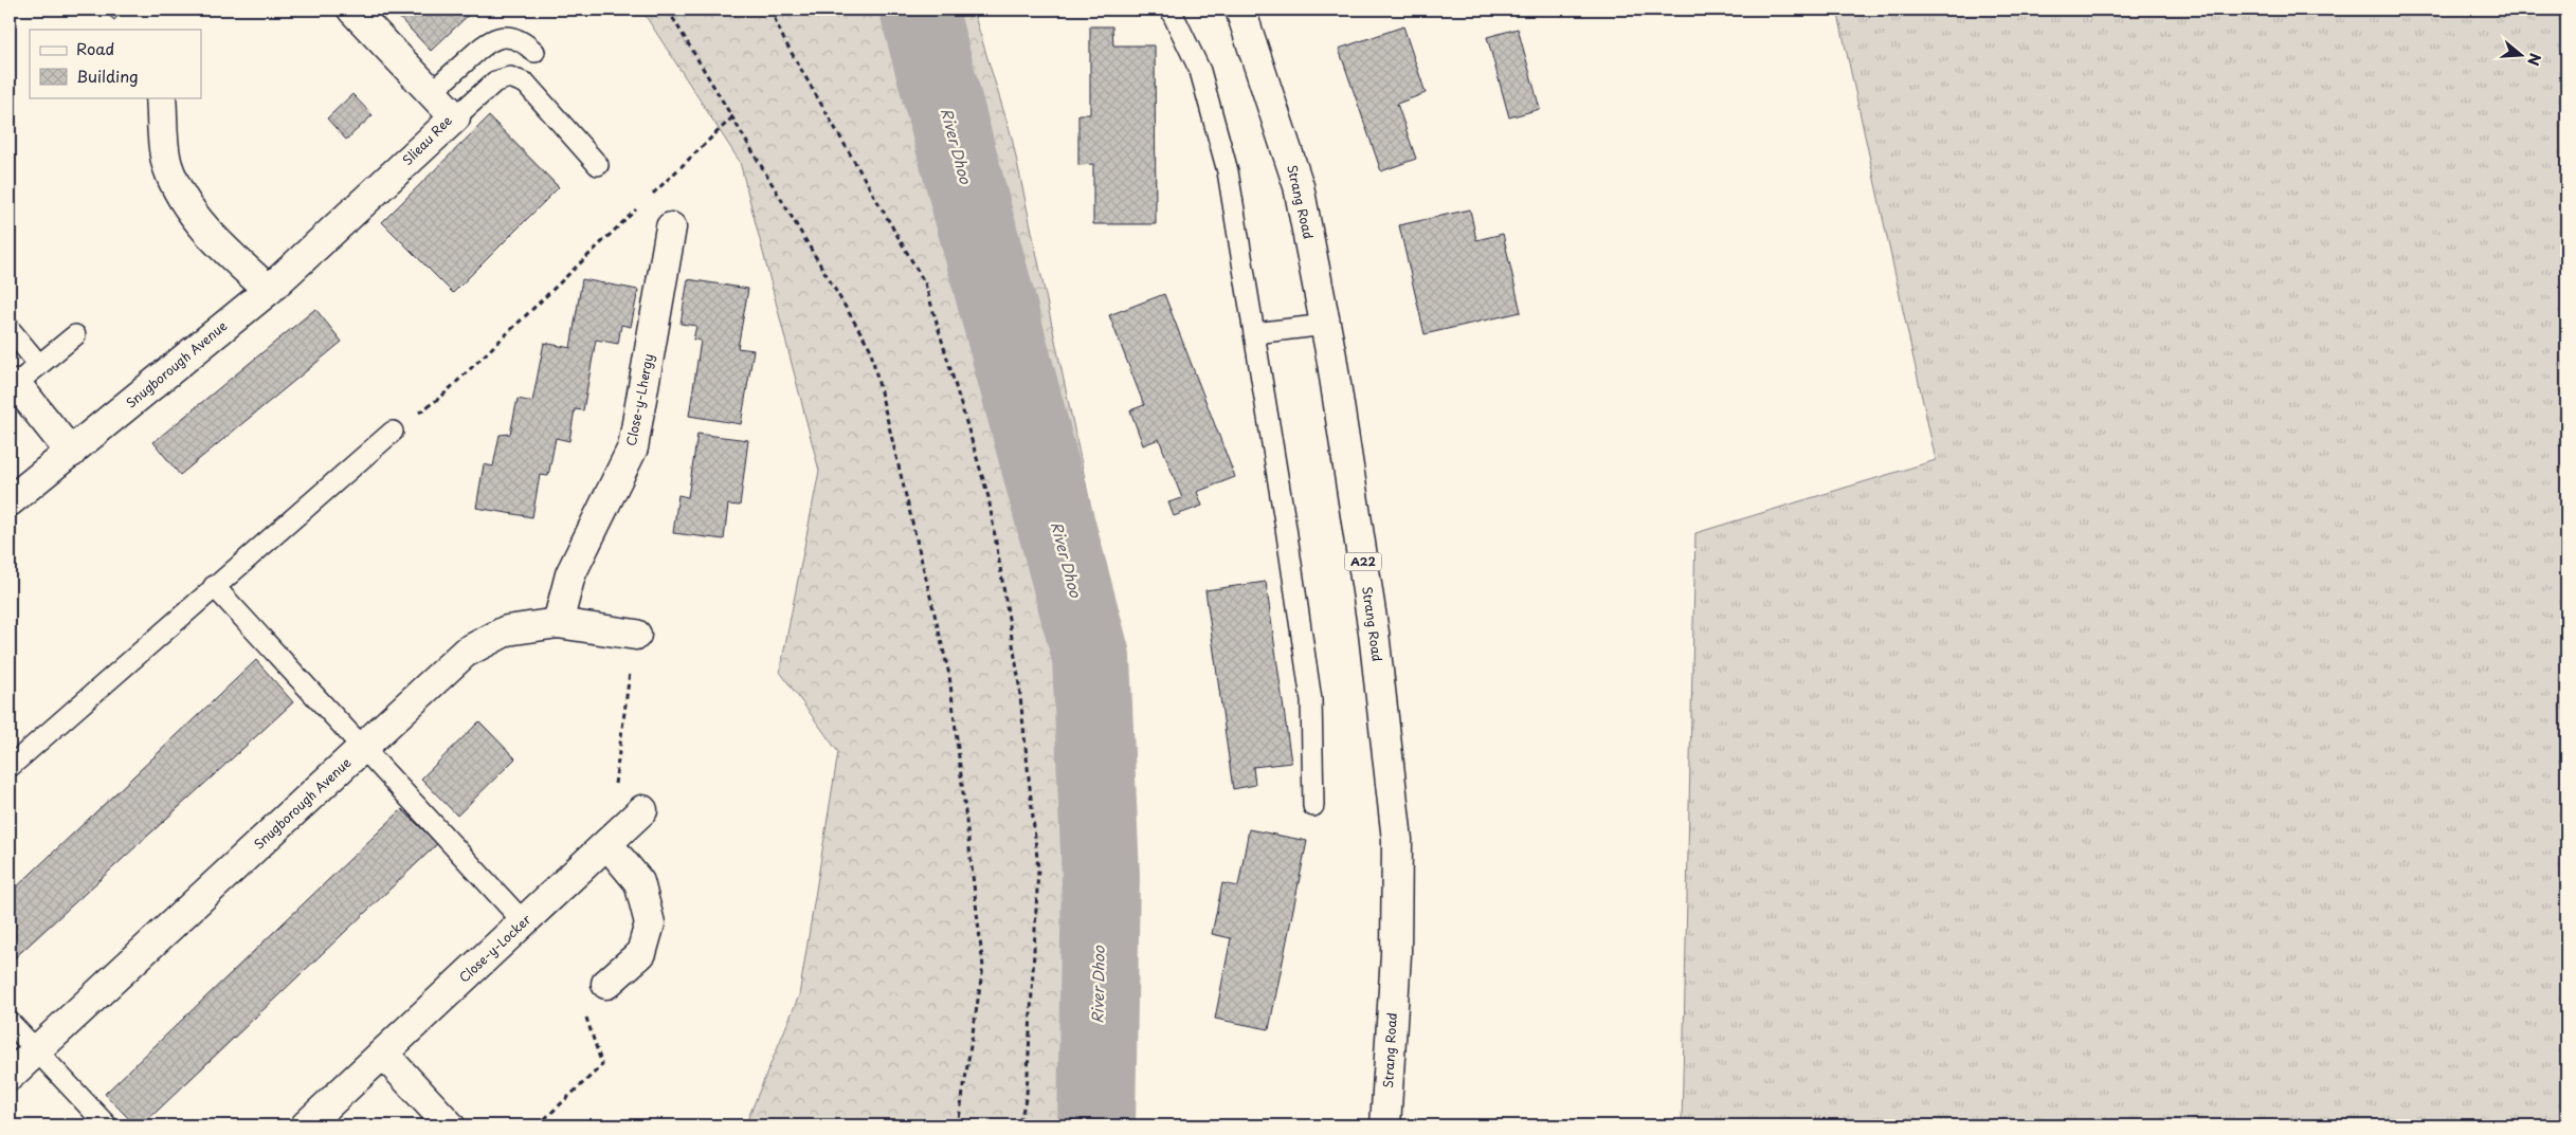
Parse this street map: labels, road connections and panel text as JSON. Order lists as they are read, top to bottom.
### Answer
{
  "streets": {
    "street": [
      "Slieau Ree",
      "Strang Road",
      "Snugborough Avenue",
      "Close-y-Lhergy",
      "A22",
      "Close-y-Locker"
    ]
  },
  "crossings": [
    ["Slieau Ree", "Snugborough Avenue"],
    ["Snugborough Avenue", "Close-y-Lhergy"]
  ],
  "water": ["River Dhoo"],
  "legend": ["Road", "Building"],
  "north": "right"
}
